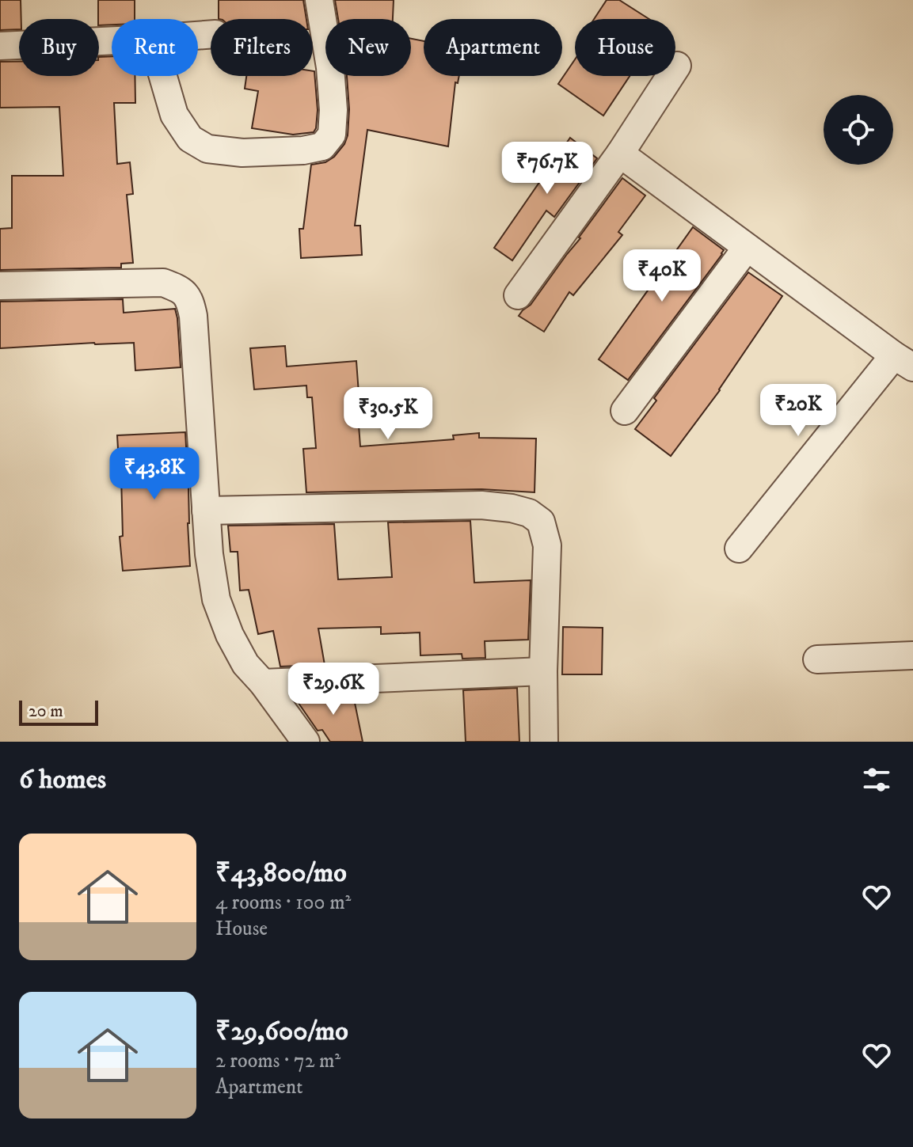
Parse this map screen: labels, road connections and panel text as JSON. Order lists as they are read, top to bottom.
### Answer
{
  "scale_bar": "20 m",
  "page": {
    "chip": [
      "Buy",
      "Rent",
      "Filters",
      "New",
      "Apartment",
      "House"
    ],
    "price": [
      "₹76.7K",
      "₹40K",
      "₹20K",
      "₹30.5K",
      "₹43.8K",
      "₹29.6K"
    ],
    "scale": "20 m",
    "heading": "6 homes",
    "list": [
      {
        "name": "₹43,800/mo",
        "note": "4 rooms · 100 m² · House"
      },
      {
        "name": "₹29,600/mo",
        "note": "2 rooms · 72 m² · Apartment"
      }
    ]
  }
}
